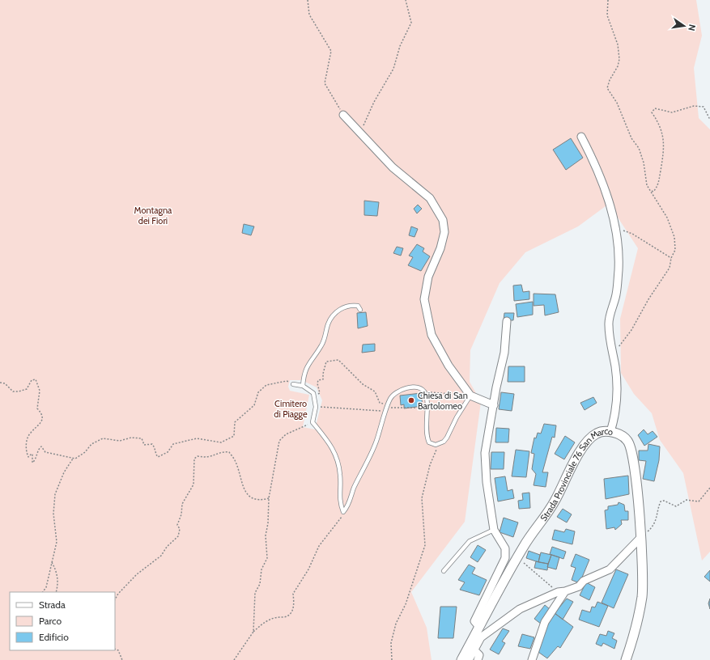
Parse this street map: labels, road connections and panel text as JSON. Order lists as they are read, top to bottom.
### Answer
{
  "streets": {
    "street": ["Strada Provinciale 76 San Marco"]
  },
  "parks": ["Montagna dei Fiori", "Cimitero di Piagge"],
  "places": ["Chiesa di San Bartolomeo"],
  "legend": ["Strada", "Parco", "Edificio"],
  "north": "right"
}
